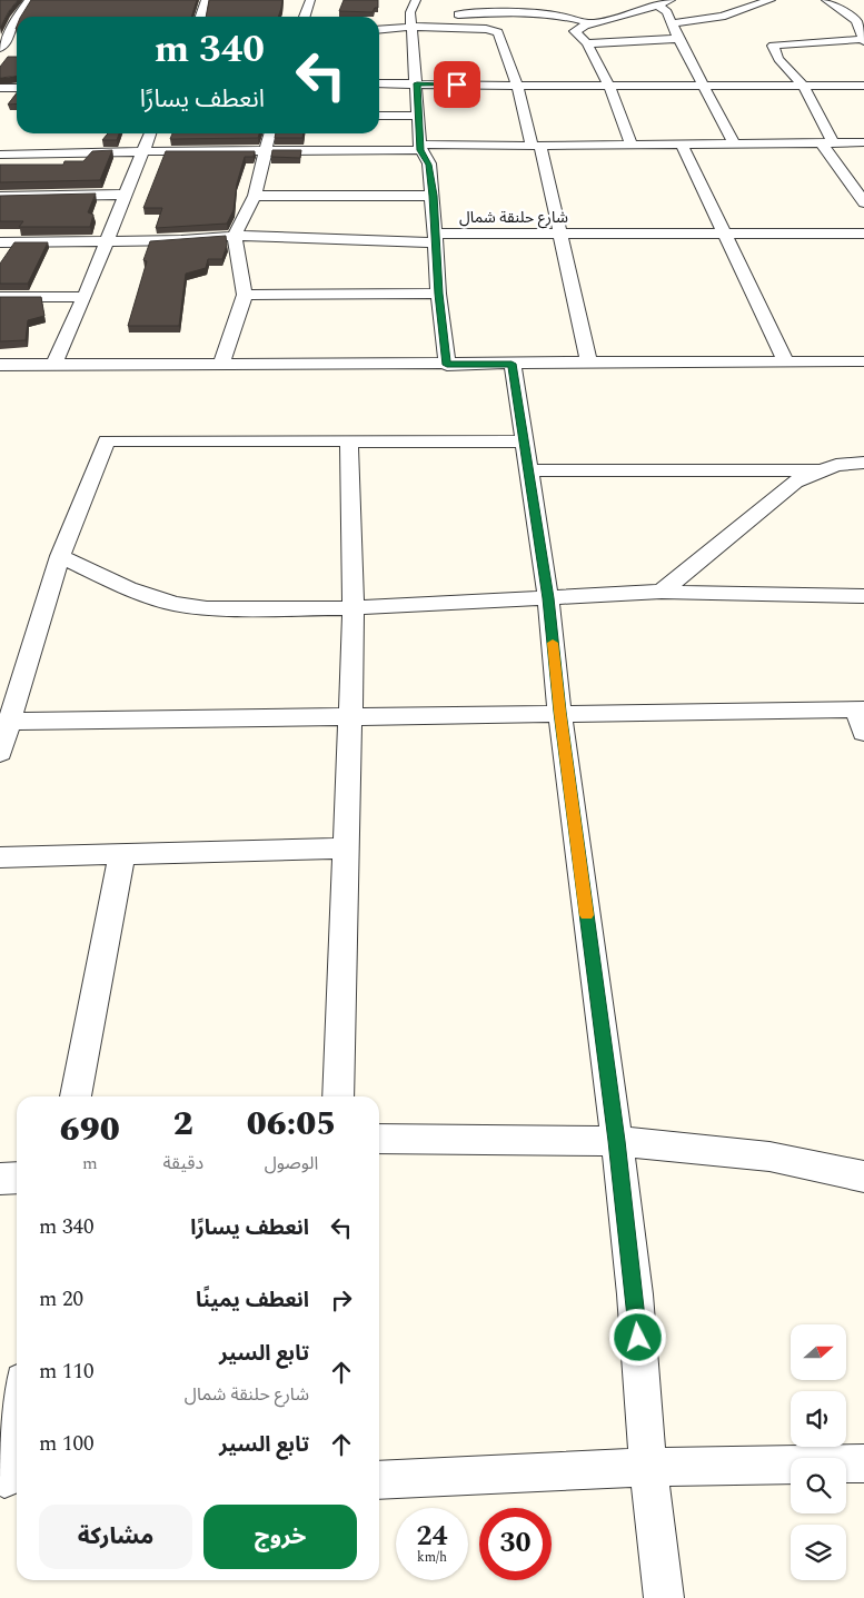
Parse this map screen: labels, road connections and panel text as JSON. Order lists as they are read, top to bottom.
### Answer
{
  "streets": {
    "street": ["شارع حلنقة شمال"]
  },
  "north": "right",
  "page": {
    "turn": ["340 m", "انعطف يسارًا"],
    "eta": [
      "06:05",
      "الوصول",
      "2",
      "دقيقة",
      "690",
      "m"
    ],
    "list": [
      {
        "name": "انعطف يسارًا",
        "value": "340 m"
      },
      {
        "name": "انعطف يمينًا",
        "value": "20 m"
      },
      {
        "name": "تابع السير",
        "note": "شارع حلنقة شمال",
        "value": "110 m"
      },
      {
        "name": "تابع السير",
        "value": "100 m"
      }
    ],
    "buttons": ["خروج", "مشاركة"],
    "speed": "24 km/h",
    "limit": "30"
  }
}
